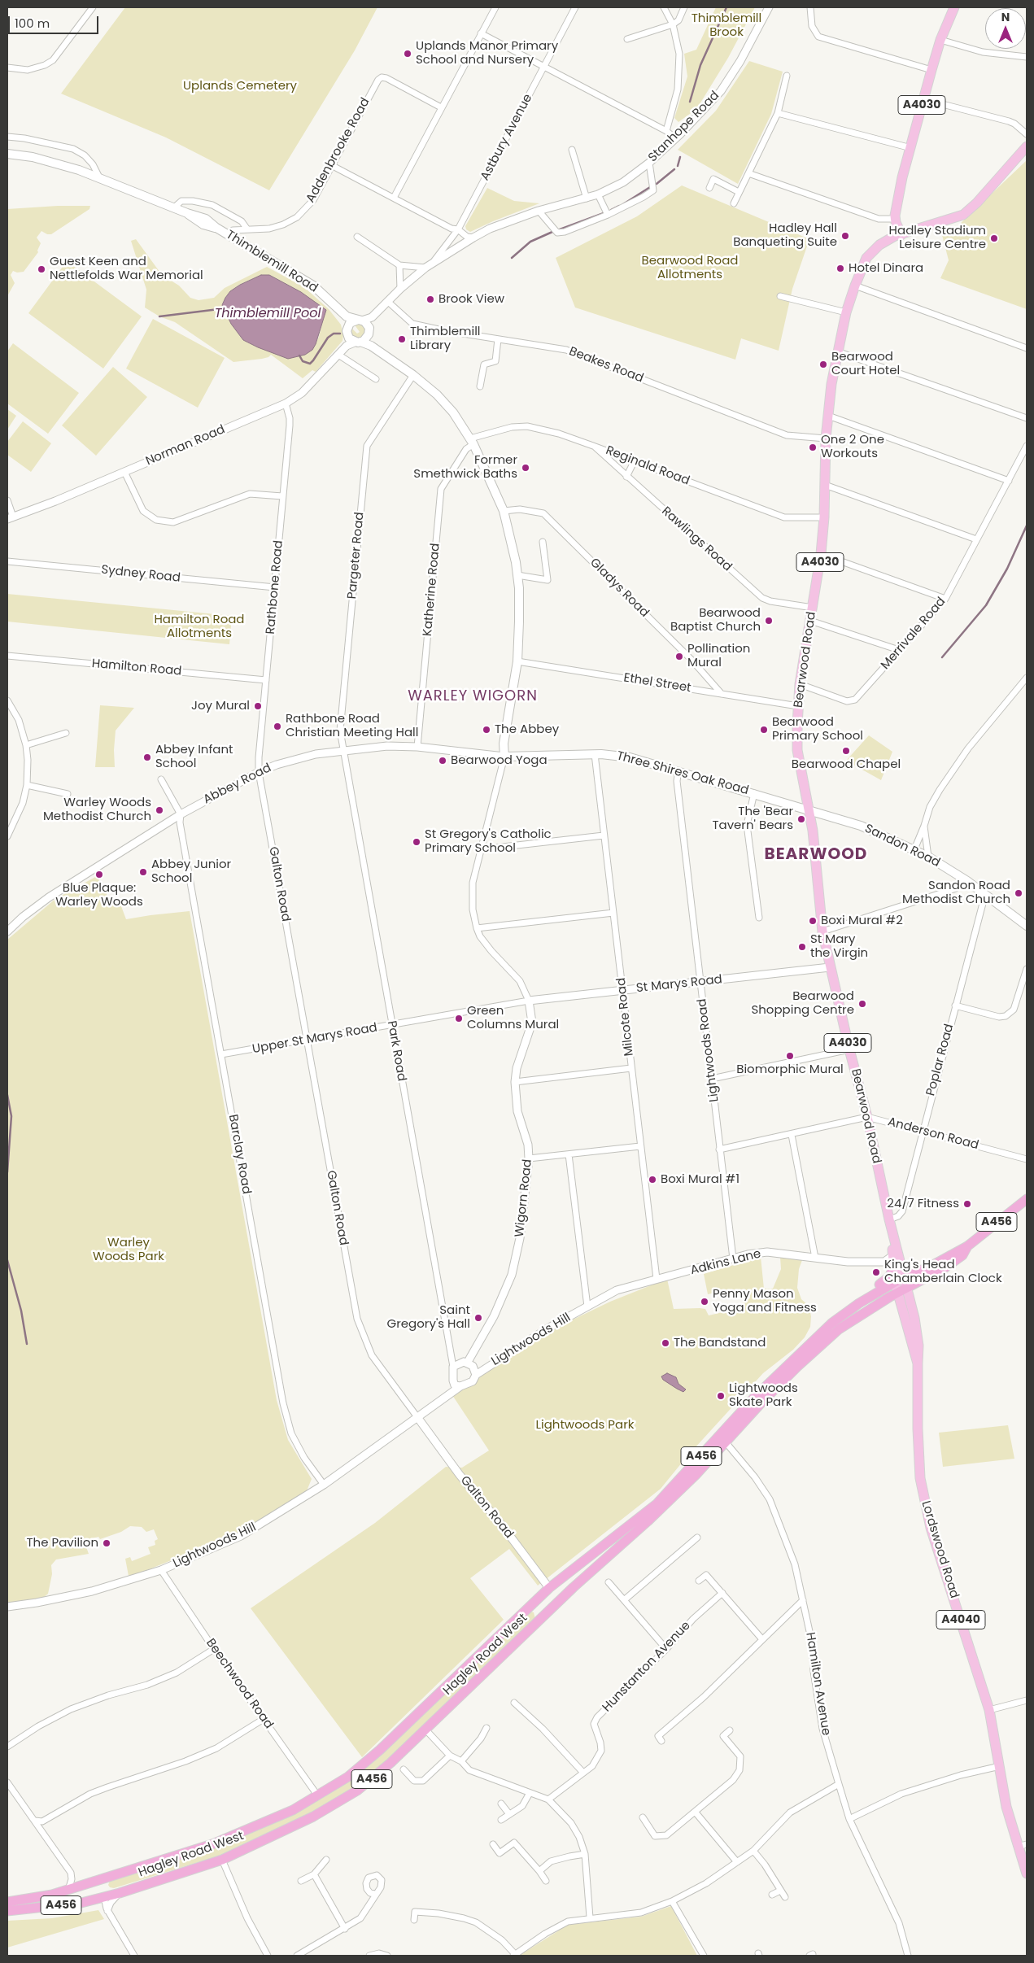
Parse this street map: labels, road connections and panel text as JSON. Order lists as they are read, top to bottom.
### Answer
{
  "streets": {
    "highway": ["A456", "Hagley Road West"],
    "main road": [
      "A4030",
      "Thimblemill Road",
      "Bearwood Road",
      "Three Shires Oak Road",
      "Sandon Road",
      "Lordswood Road",
      "A4040"
    ],
    "street": [
      "Stanhope Road",
      "Astbury Avenue",
      "Addenbrooke Road",
      "Beakes Road",
      "Norman Road",
      "Reginald Road",
      "Rawlings Road",
      "Pargeter Road",
      "Sydney Road",
      "Rathbone Road",
      "Gladys Road",
      "Katherine Road",
      "Merrivale Road",
      "Hamilton Road",
      "Ethel Street",
      "Abbey Road",
      "Galton Road",
      "St Marys Road",
      "Milcote Road",
      "Upper St Marys Road",
      "Lightwoods Road",
      "Park Road",
      "Poplar Road",
      "Anderson Road",
      "Barclay Road",
      "Wigorn Road",
      "Adkins Lane",
      "Lightwoods Hill",
      "Hunstanton Avenue",
      "Beechwood Road",
      "Hamilton Avenue"
    ]
  },
  "crossings": [
    ["Stanhope Road", "Astbury Avenue"],
    ["Stanhope Road", "Thimblemill Road"],
    ["Stanhope Road", "Beakes Road"],
    ["Stanhope Road", "Norman Road"],
    ["Addenbrooke Road", "Thimblemill Road"],
    ["Thimblemill Road", "Norman Road"],
    ["Beakes Road", "Bearwood Road"],
    ["Norman Road", "Rathbone Road"],
    ["Reginald Road", "Rawlings Road"],
    ["Reginald Road", "Katherine Road"],
    ["Reginald Road", "Bearwood Road"],
    ["Rawlings Road", "Bearwood Road"],
    ["Pargeter Road", "Abbey Road"],
    ["Pargeter Road", "Park Road"],
    ["Sydney Road", "Rathbone Road"],
    ["Rathbone Road", "Hamilton Road"],
    ["Rathbone Road", "Abbey Road"],
    ["Rathbone Road", "Galton Road"],
    ["Gladys Road", "Ethel Street"],
    ["Katherine Road", "Abbey Road"],
    ["Merrivale Road", "Bearwood Road"],
    ["Bearwood Road", "Ethel Street"],
    ["Bearwood Road", "Three Shires Oak Road"],
    ["Bearwood Road", "Sandon Road"],
    ["Bearwood Road", "St Marys Road"],
    ["Bearwood Road", "Poplar Road"],
    ["Bearwood Road", "Anderson Road"],
    ["Bearwood Road", "A456"],
    ["Bearwood Road", "Adkins Lane"],
    ["Bearwood Road", "Lordswood Road"],
    ["Bearwood Road", "Hagley Road West"],
    ["Three Shires Oak Road", "Abbey Road"],
    ["Three Shires Oak Road", "Sandon Road"],
    ["Three Shires Oak Road", "Milcote Road"],
    ["Three Shires Oak Road", "Lightwoods Road"],
    ["Three Shires Oak Road", "Wigorn Road"],
    ["Abbey Road", "Galton Road"],
    ["Abbey Road", "Park Road"],
    ["Abbey Road", "Barclay Road"],
    ["Abbey Road", "Wigorn Road"],
    ["Sandon Road", "Poplar Road"],
    ["Galton Road", "Upper St Marys Road"],
    ["Galton Road", "Lightwoods Hill"],
    ["Galton Road", "Hagley Road West"],
    ["St Marys Road", "Milcote Road"],
    ["St Marys Road", "Upper St Marys Road"],
    ["St Marys Road", "Lightwoods Road"],
    ["St Marys Road", "Wigorn Road"],
    ["Milcote Road", "Adkins Lane"],
    ["Upper St Marys Road", "Park Road"],
    ["Upper St Marys Road", "Barclay Road"],
    ["Upper St Marys Road", "Wigorn Road"],
    ["Lightwoods Road", "Anderson Road"],
    ["Lightwoods Road", "Adkins Lane"],
    ["Park Road", "Wigorn Road"],
    ["Park Road", "Lightwoods Hill"],
    ["Poplar Road", "Anderson Road"],
    ["Barclay Road", "Lightwoods Hill"],
    ["Wigorn Road", "Lightwoods Hill"],
    ["A456", "Lordswood Road"],
    ["A456", "Hagley Road West"],
    ["Adkins Lane", "Lightwoods Hill"],
    ["Lightwoods Hill", "Beechwood Road"],
    ["Lordswood Road", "Hagley Road West"],
    ["Hagley Road West", "Beechwood Road"],
    ["Hagley Road West", "Hamilton Avenue"]
  ],
  "districts": ["WARLEY WIGORN", "BEARWOOD"],
  "water": ["Thimblemill Pool"],
  "parks": [
    "Thimblemill Brook",
    "Uplands Cemetery",
    "Bearwood Road Allotments",
    "Hamilton Road Allotments",
    "Warley Woods Park",
    "Lightwoods Park"
  ],
  "places": [
    "Uplands Manor Primary School and Nursery",
    "Hadley Hall Banqueting Suite",
    "Hadley Stadium Leisure Centre",
    "Hotel Dinara",
    "Guest Keen and Nettlefolds War Memorial",
    "Brook View",
    "Thimblemill Library",
    "Bearwood Court Hotel",
    "One 2 One Workouts",
    "Former Smethwick Baths",
    "Bearwood Baptist Church",
    "Pollination Mural",
    "Joy Mural",
    "Rathbone Road Christian Meeting Hall",
    "The Abbey",
    "Bearwood Primary School",
    "Bearwood Chapel",
    "Abbey Infant School",
    "Bearwood Yoga",
    "Warley Woods Methodist Church",
    "The 'Bear Tavern' Bears",
    "St Gregory's Catholic Primary School",
    "Abbey Junior School",
    "Blue Plaque: Warley Woods",
    "Sandon Road Methodist Church",
    "Boxi Mural #2",
    "St Mary the Virgin",
    "Bearwood Shopping Centre",
    "Green Columns Mural",
    "Biomorphic Mural",
    "Boxi Mural #1",
    "24/7 Fitness",
    "King's Head Chamberlain Clock",
    "Penny Mason Yoga and Fitness",
    "Saint Gregory's Hall",
    "The Bandstand",
    "Lightwoods Skate Park",
    "The Pavilion"
  ],
  "scale_bar": "100 m",
  "north": "top"
}
